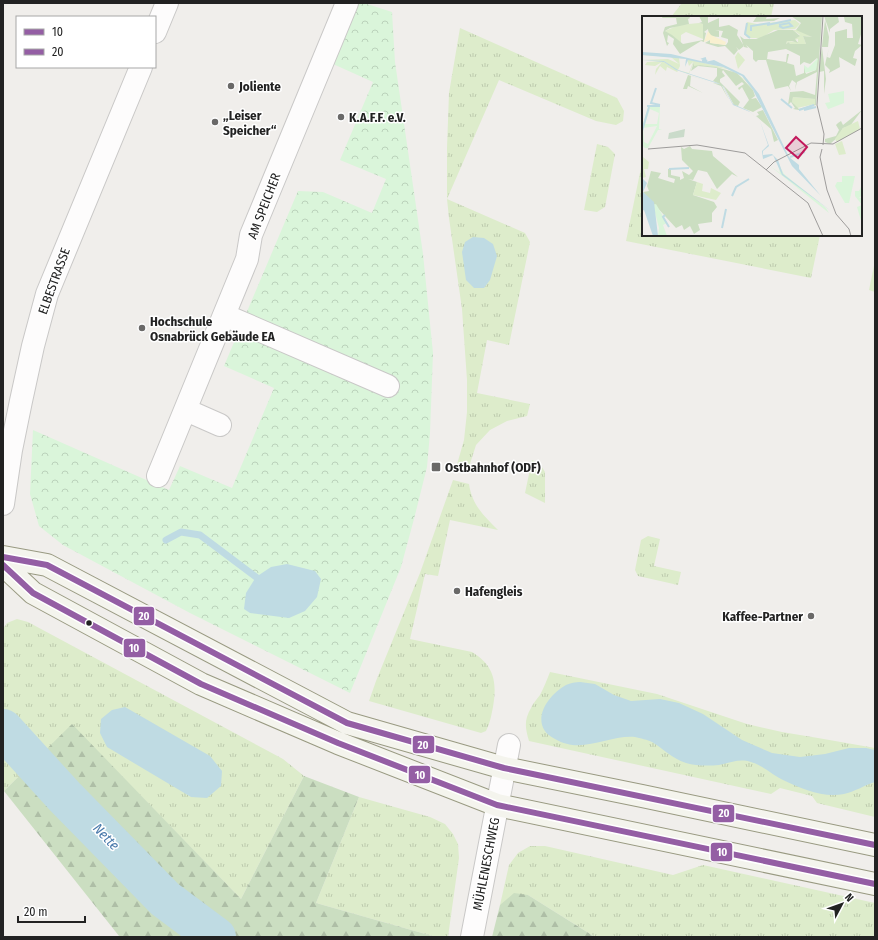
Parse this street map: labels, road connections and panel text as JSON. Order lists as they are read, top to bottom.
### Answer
{
  "streets": {
    "street": ["AM SPEICHER", "ELBESTRASSE", "MÜHLENESCHWEG"]
  },
  "water": ["Nette"],
  "places": {
    "other": [
      "Joliente",
      "K.A.F.F. e.V.",
      "„Leiser Speicher“",
      "Hochschule Osnabrück Gebäude EA",
      "Hafengleis",
      "Kaffee-Partner"
    ],
    "transit": ["Ostbahnhof (ODF)"]
  },
  "lines": ["transit line 20", "transit line 10"],
  "legend": ["10", "20"],
  "scale_bar": "20 m",
  "north": "top right"
}
